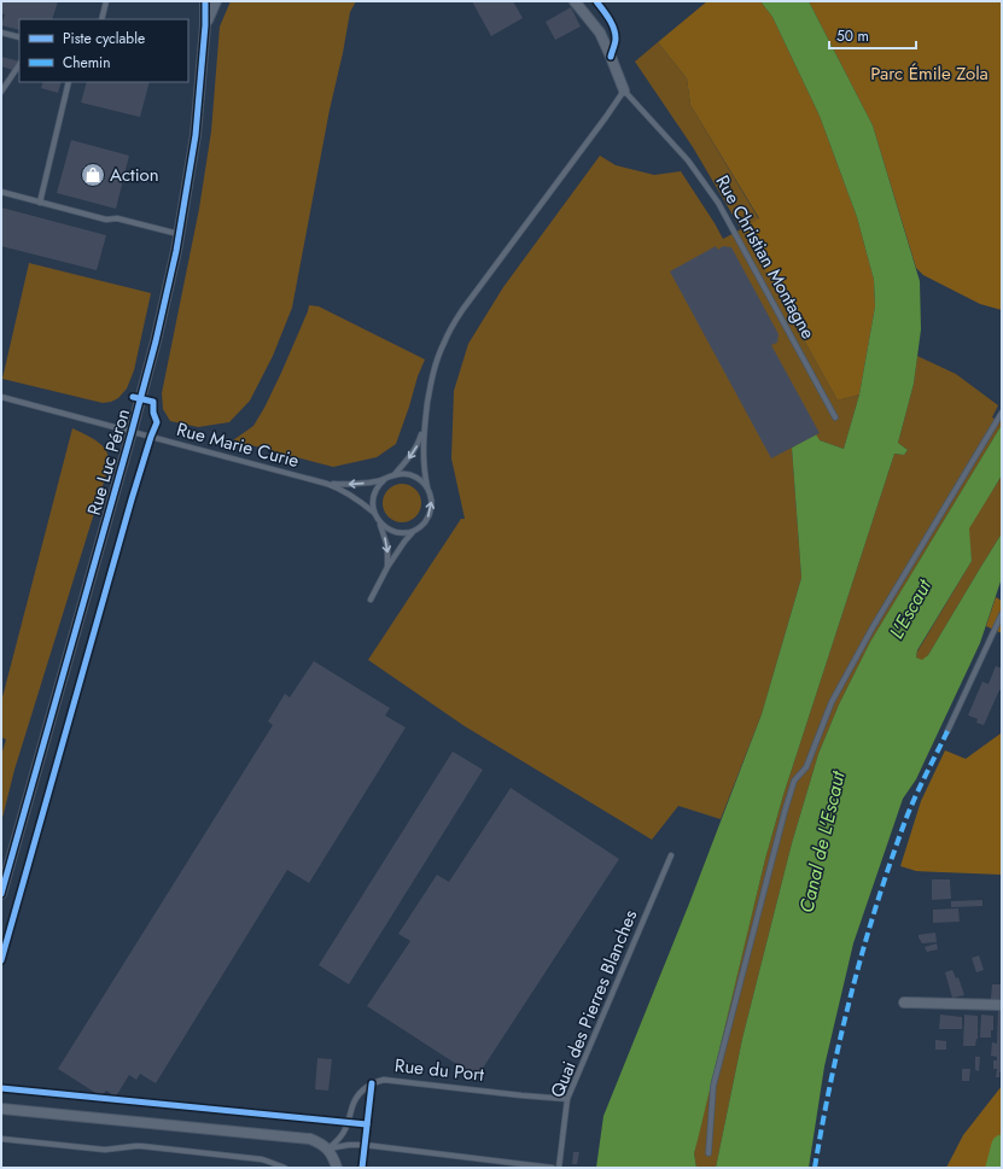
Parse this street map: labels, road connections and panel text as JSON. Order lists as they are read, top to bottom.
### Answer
{
  "streets": {
    "street": ["Rue Christian Montagne", "Rue Luc Péron"],
    "lane": ["Rue Marie Curie", "Quai des Pierres Blanches", "Rue du Port"]
  },
  "crossings": [
    ["Rue Marie Curie", "Rue Luc Péron"],
    ["Quai des Pierres Blanches", "Rue du Port"]
  ],
  "water": ["L'Escaut", "Canal de L'Escaut"],
  "parks": ["Parc Émile Zola"],
  "places": {
    "shop": ["Action"]
  },
  "legend": ["Piste cyclable", "Chemin"],
  "scale_bar": "50 m"
}
